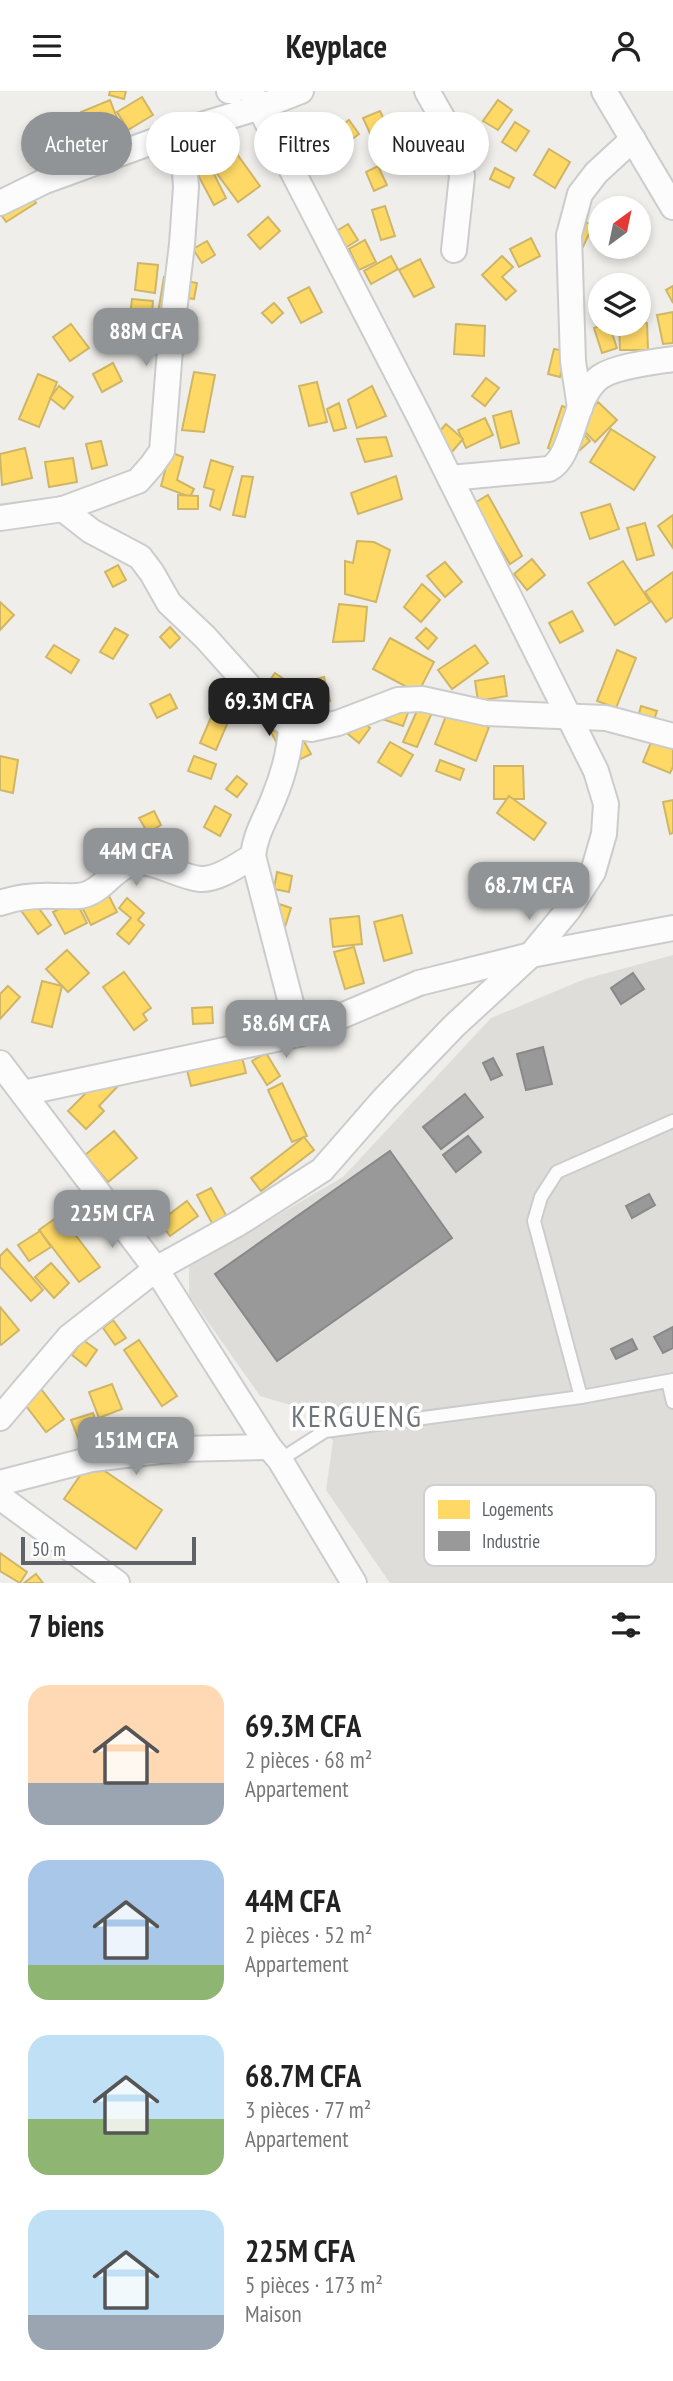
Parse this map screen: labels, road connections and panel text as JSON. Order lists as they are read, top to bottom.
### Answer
{
  "districts": ["KERGUENG"],
  "legend": ["Logements", "Industrie"],
  "scale_bar": "50 m",
  "north": "top right",
  "page": {
    "header": "Keyplace",
    "chip": [
      "Acheter",
      "Louer",
      "Filtres",
      "Nouveau"
    ],
    "price": [
      "88M CFA",
      "69.3M CFA",
      "44M CFA",
      "68.7M CFA",
      "58.6M CFA",
      "225M CFA",
      "151M CFA"
    ],
    "scale": "50 m",
    "heading": "7 biens",
    "list": [
      {
        "name": "69.3M CFA",
        "note": "2 pièces · 68 m² · Appartement"
      },
      {
        "name": "44M CFA",
        "note": "2 pièces · 52 m² · Appartement"
      },
      {
        "name": "68.7M CFA",
        "note": "3 pièces · 77 m² · Appartement"
      },
      {
        "name": "225M CFA",
        "note": "5 pièces · 173 m² · Maison"
      }
    ]
  }
}
